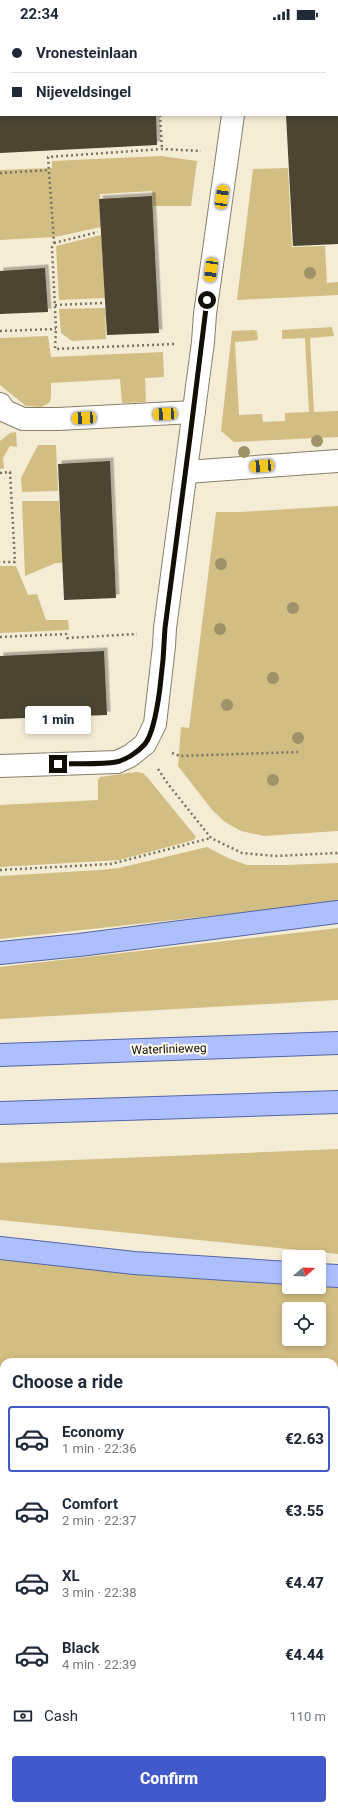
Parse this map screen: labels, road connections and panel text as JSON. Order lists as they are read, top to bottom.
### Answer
{
  "streets": {
    "main road": ["Waterlinieweg"]
  },
  "north": "right",
  "page": {
    "status": "22:34",
    "banner": ["Vronesteinlaan", "Nijeveldsingel"],
    "bubble": "1 min",
    "heading": "Choose a ride",
    "list": [
      {
        "name": "Economy",
        "note": "1 min · 22:36",
        "value": "€2.63"
      },
      {
        "name": "Comfort",
        "note": "2 min · 22:37",
        "value": "€3.55"
      },
      {
        "name": "XL",
        "note": "3 min · 22:38",
        "value": "€4.47"
      },
      {
        "name": "Black",
        "note": "4 min · 22:39",
        "value": "€4.44"
      }
    ],
    "pay": ["Cash", "110 m"],
    "buttons": "Confirm"
  }
}
